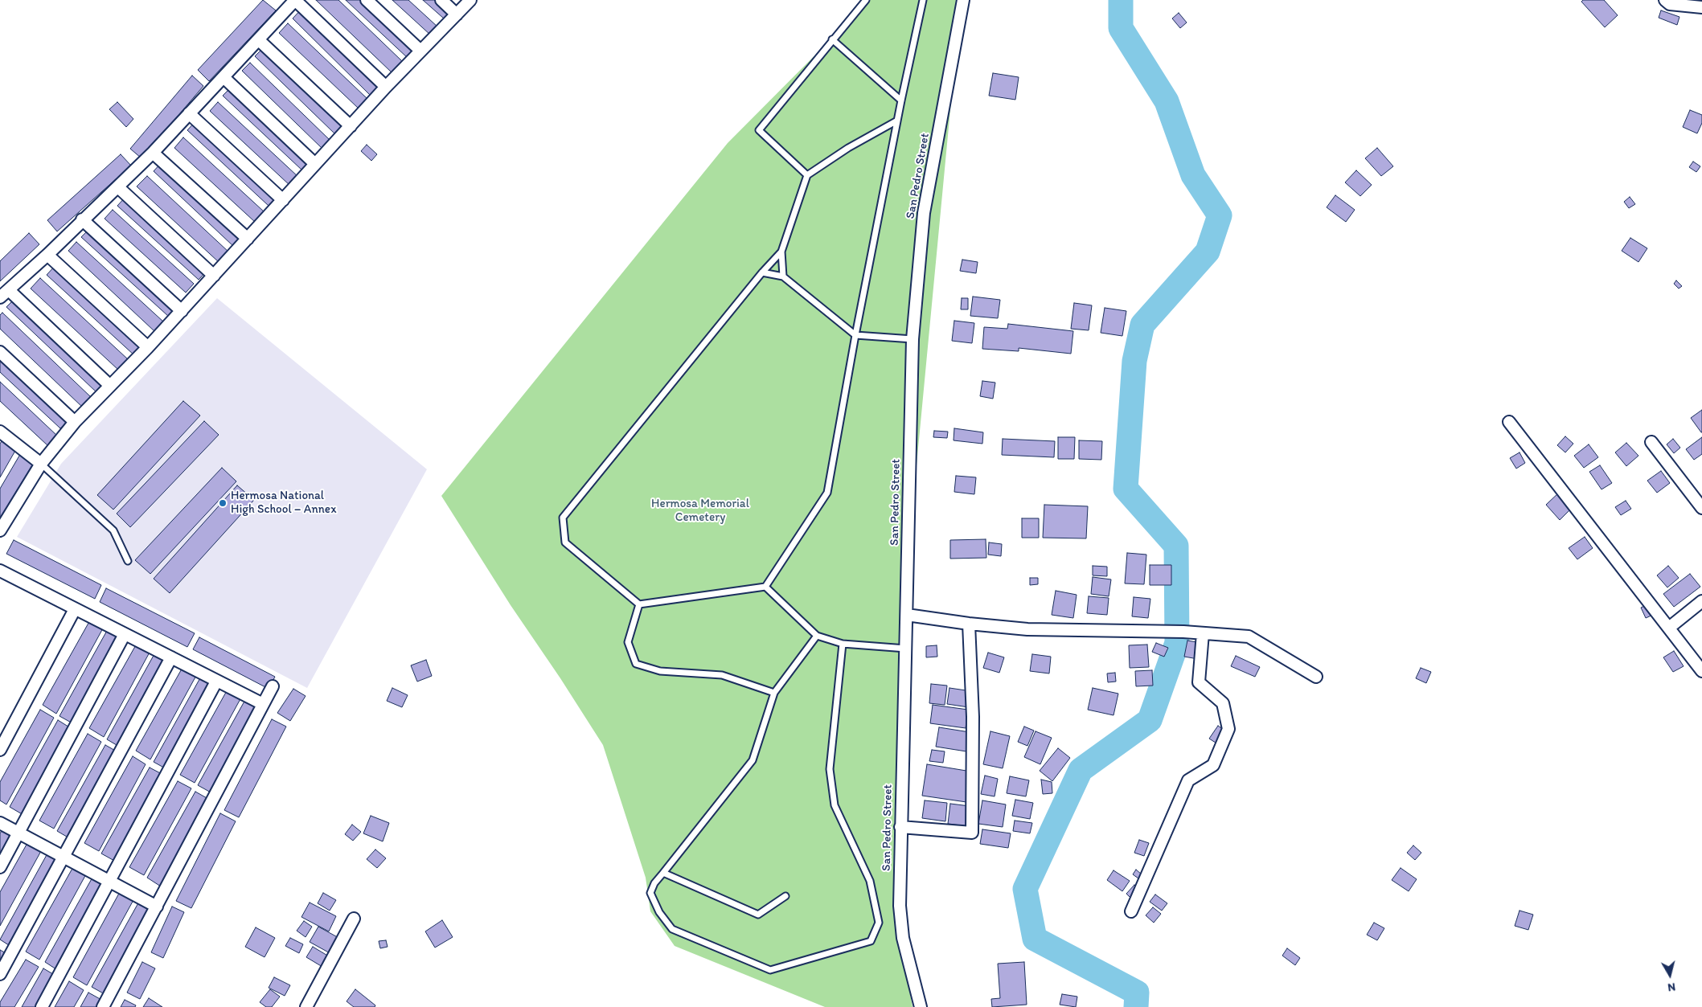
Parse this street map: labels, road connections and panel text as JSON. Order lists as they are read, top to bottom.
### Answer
{
  "streets": {
    "street": ["San Pedro Street"]
  },
  "parks": ["Hermosa Memorial Cemetery"],
  "places": ["Hermosa National High School – Annex"],
  "north": "bottom"
}
